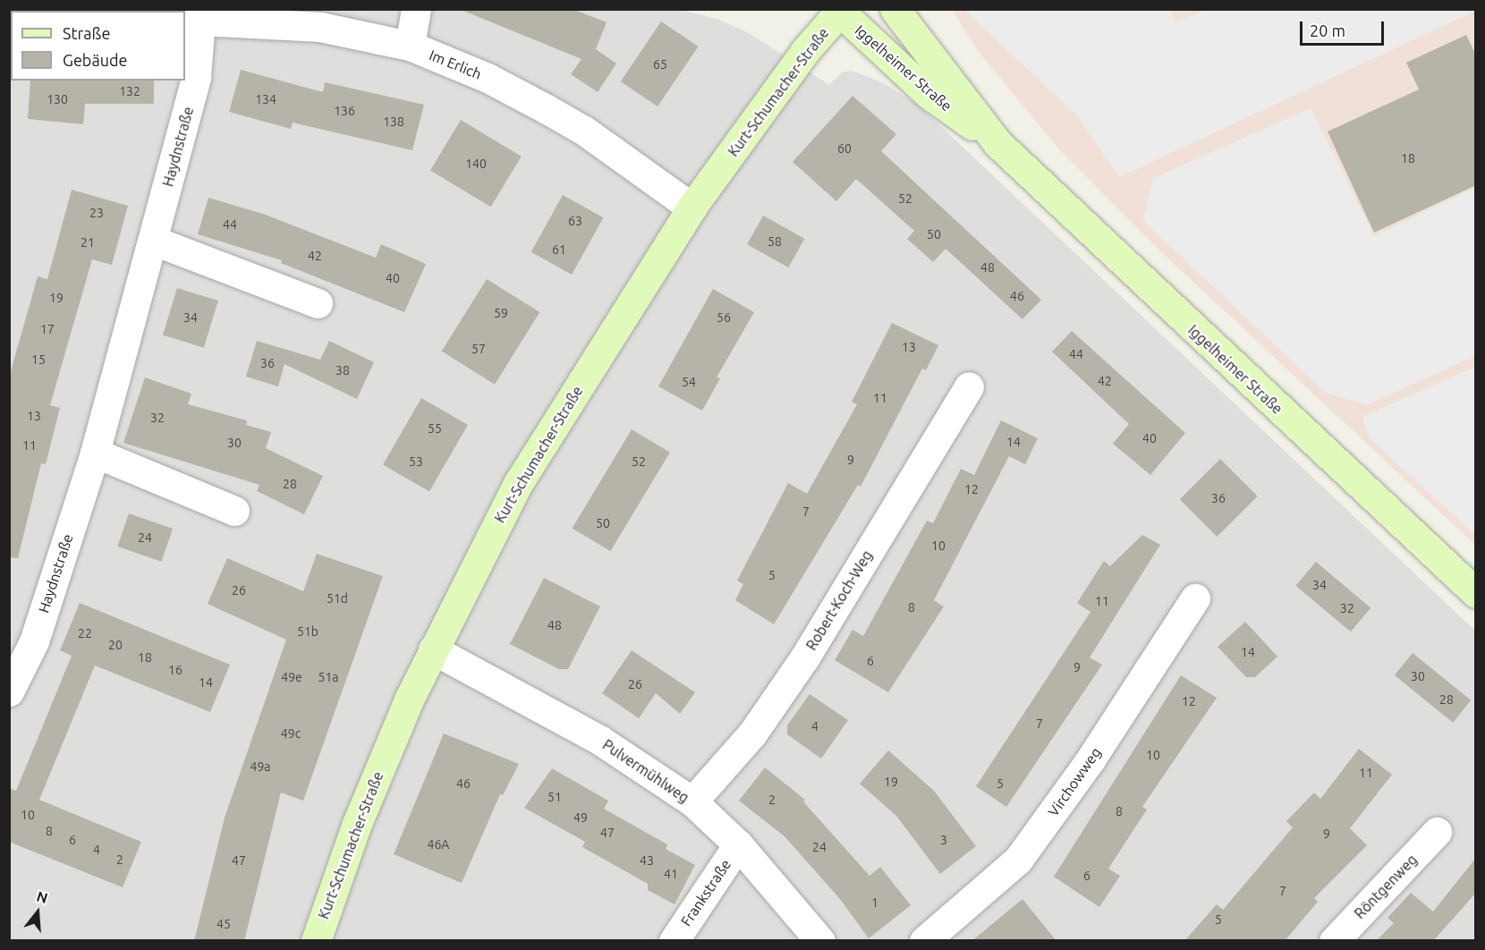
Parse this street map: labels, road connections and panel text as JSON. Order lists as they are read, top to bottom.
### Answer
{
  "streets": {
    "main road": ["Iggelheimer Straße", "Kurt-Schumacher-Straße"],
    "street": [
      "Im Erlich",
      "Haydnstraße",
      "Robert-Koch-Weg",
      "Pulvermühlweg",
      "Virchowweg",
      "Röntgenweg",
      "Frankstraße"
    ]
  },
  "crossings": [
    ["Im Erlich", "Kurt-Schumacher-Straße"],
    ["Im Erlich", "Haydnstraße"],
    ["Iggelheimer Straße", "Kurt-Schumacher-Straße"],
    ["Kurt-Schumacher-Straße", "Pulvermühlweg"],
    ["Robert-Koch-Weg", "Pulvermühlweg"],
    ["Pulvermühlweg", "Frankstraße"]
  ],
  "house_numbers": [
    "65",
    "132",
    "130",
    "134",
    "136",
    "138",
    "60",
    "18",
    "140",
    "52",
    "23",
    "63",
    "44",
    "50",
    "58",
    "21",
    "61",
    "42",
    "48",
    "40",
    "46",
    "19",
    "59",
    "34",
    "56",
    "17",
    "13",
    "57",
    "44",
    "15",
    "36",
    "38",
    "42",
    "54",
    "11",
    "13",
    "32",
    "55",
    "40",
    "14",
    "30",
    "11",
    "9",
    "53",
    "52",
    "28",
    "12",
    "36",
    "7",
    "50",
    "24",
    "10",
    "5",
    "34",
    "26",
    "51d",
    "11",
    "8",
    "32",
    "48",
    "51b",
    "22",
    "20",
    "14",
    "18",
    "6",
    "9",
    "16",
    "30",
    "49e",
    "51a",
    "14",
    "26",
    "28",
    "12",
    "7",
    "4",
    "49c",
    "10",
    "49a",
    "11",
    "19",
    "46",
    "5",
    "51",
    "2",
    "8",
    "10",
    "49",
    "8",
    "47",
    "9",
    "6",
    "3",
    "46A",
    "24",
    "4",
    "2",
    "47",
    "43",
    "41",
    "6",
    "7",
    "1",
    "5",
    "45"
  ],
  "legend": ["Straße", "Gebäude"],
  "scale_bar": "20 m",
  "north": "top"
}
